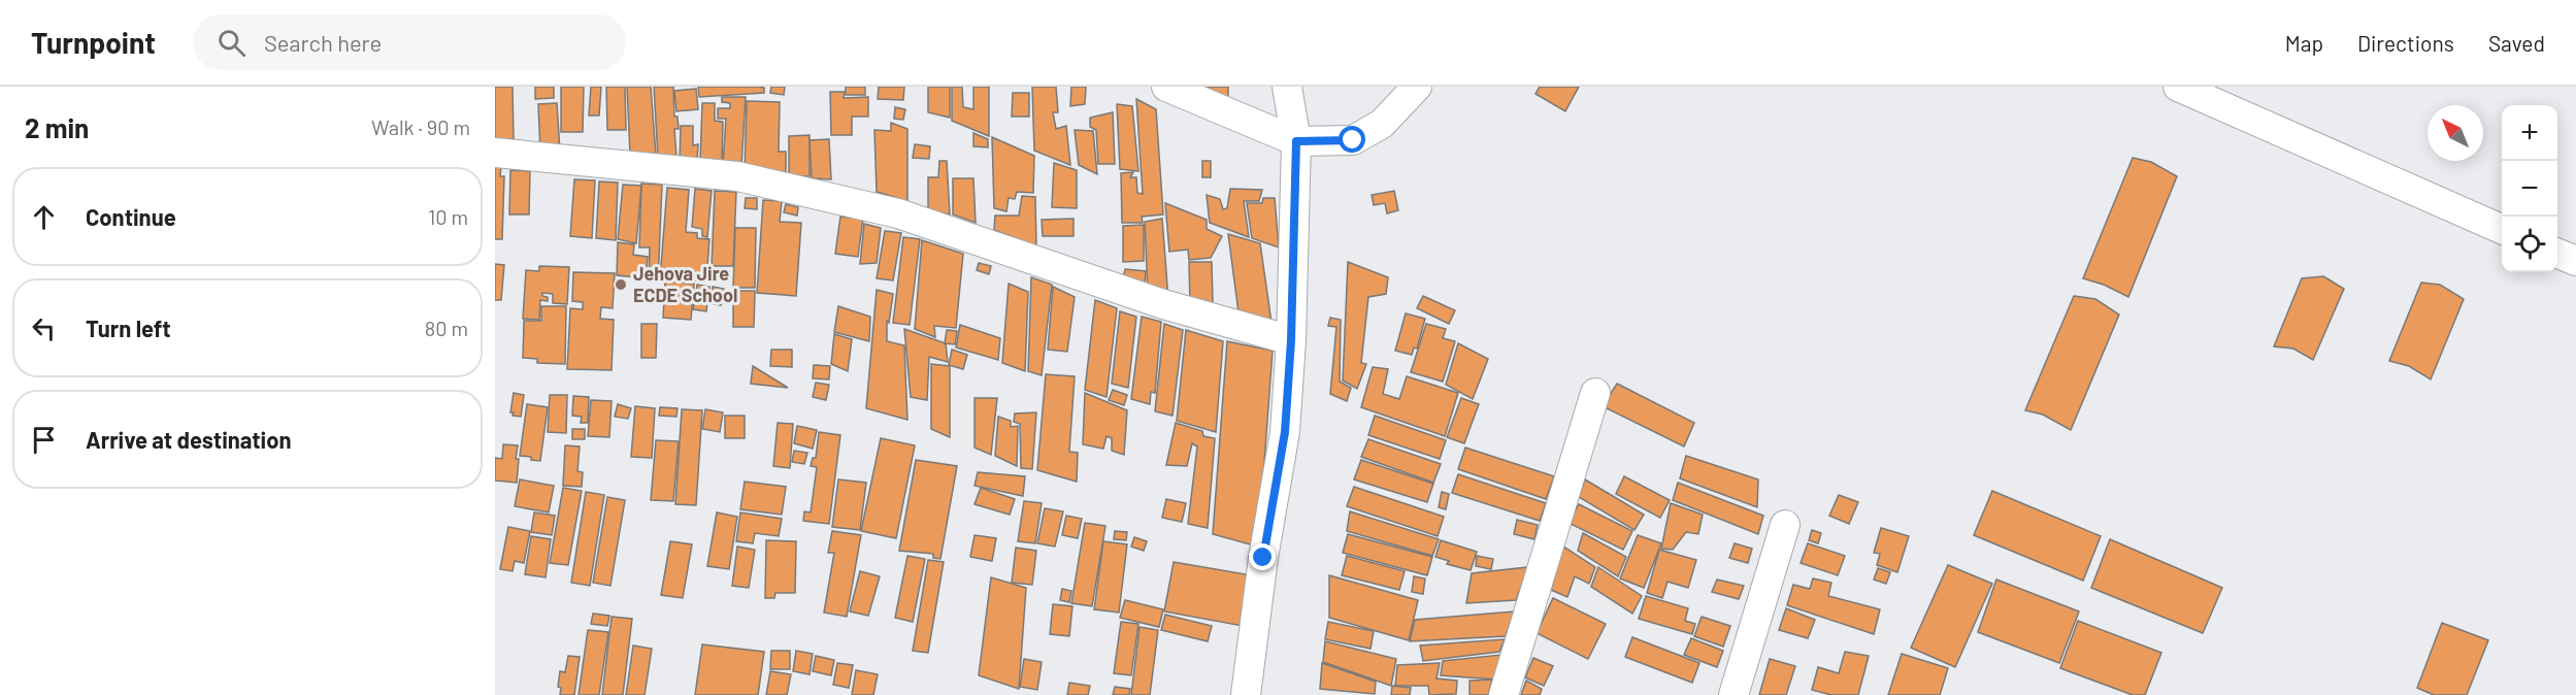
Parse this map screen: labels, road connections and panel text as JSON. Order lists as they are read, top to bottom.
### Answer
{
  "places": ["Jehova Jire ECDE School"],
  "north": "top left",
  "page": {
    "header": "Turnpoint",
    "search": "Search here",
    "nav": ["Map", "Directions", "Saved"],
    "heading": ["2 min", "Walk · 90 m"],
    "map_buttons": ["+", "−"],
    "list": [
      ["Continue", "10 m"],
      ["Turn left", "80 m"],
      "Arrive at destination"
    ]
  }
}
